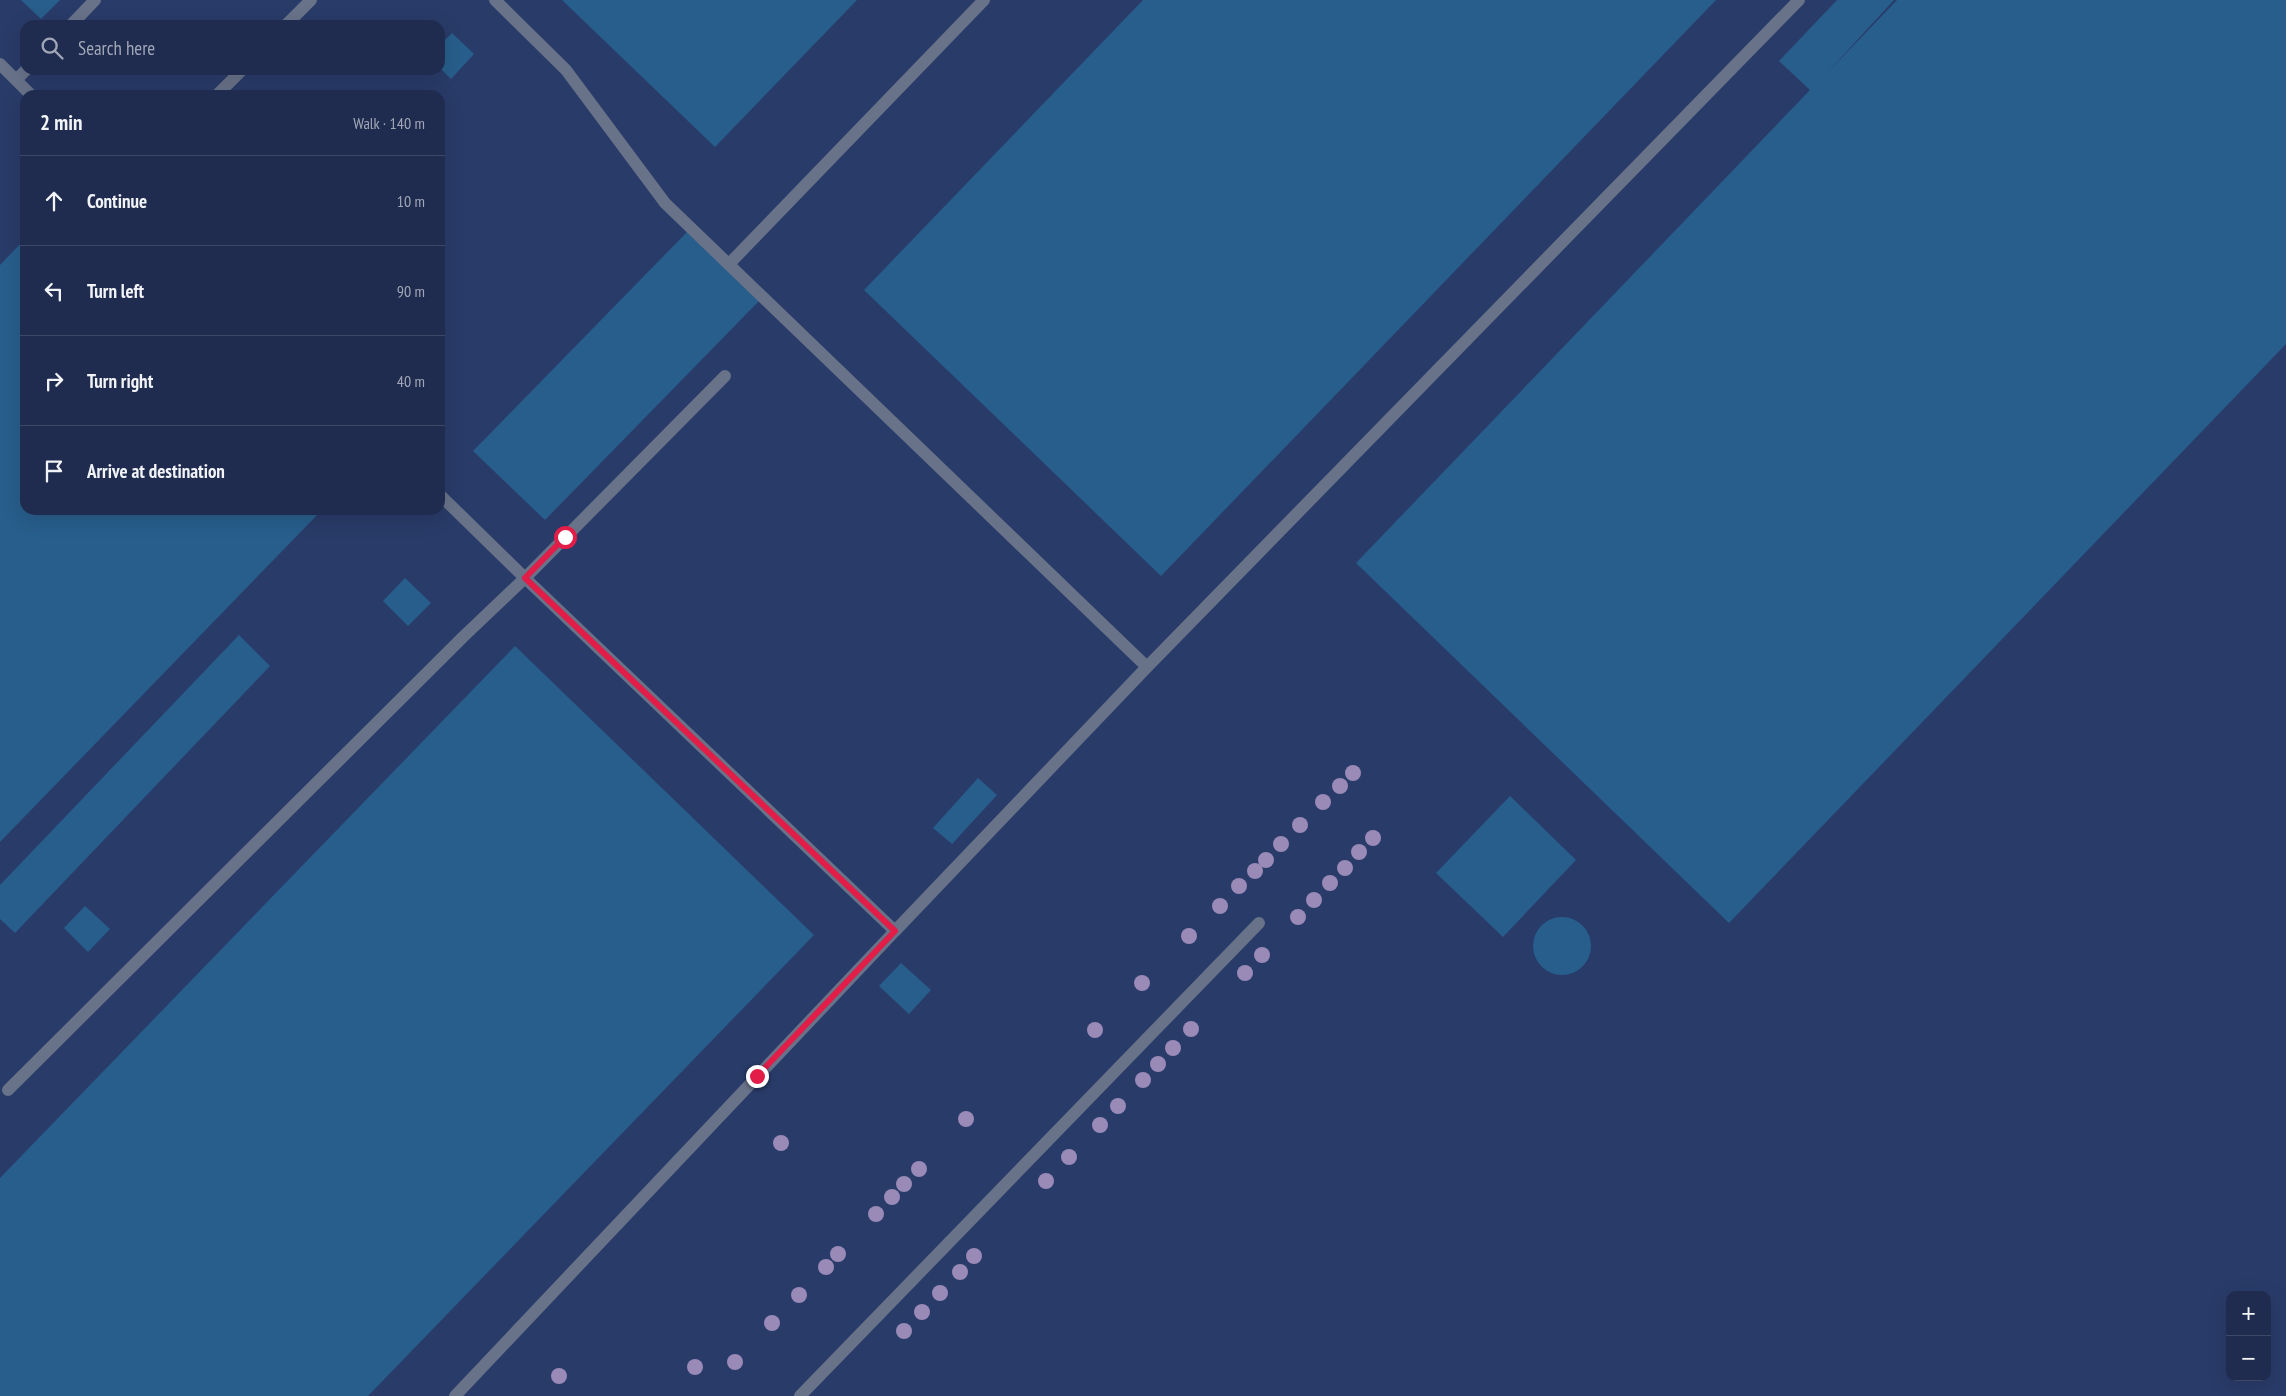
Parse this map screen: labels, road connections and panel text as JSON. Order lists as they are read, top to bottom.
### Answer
{
  "page": {
    "search": "Search here",
    "heading": ["2 min", "Walk · 140 m"],
    "list": [
      ["Continue", "10 m"],
      ["Turn left", "90 m"],
      ["Turn right", "40 m"],
      "Arrive at destination"
    ],
    "map_buttons": ["+", "−"]
  }
}
